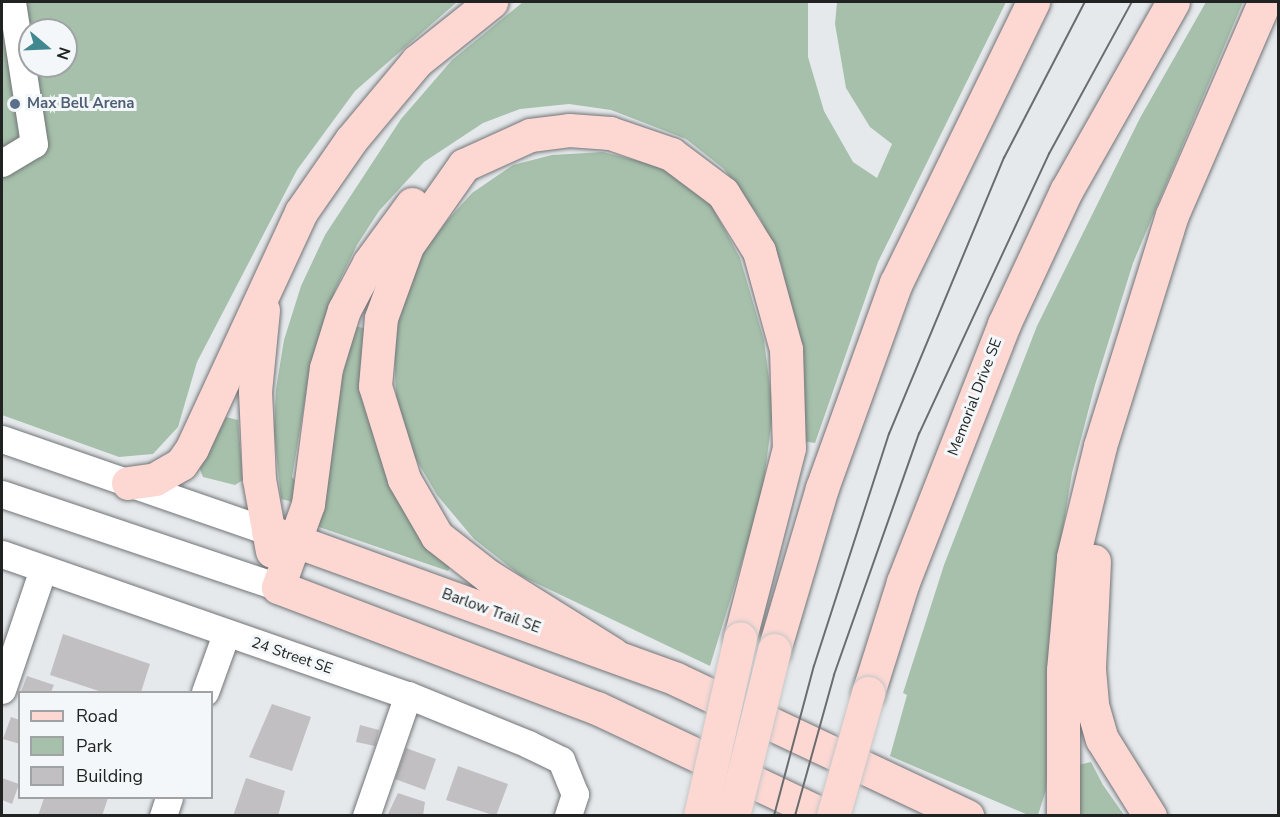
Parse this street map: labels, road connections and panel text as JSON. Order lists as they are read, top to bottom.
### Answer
{
  "streets": {
    "main road": ["Memorial Drive SE", "Barlow Trail SE"],
    "street": ["24 Street SE"]
  },
  "places": ["Max Bell Arena"],
  "legend": ["Road", "Park", "Building"],
  "north": "right"
}
